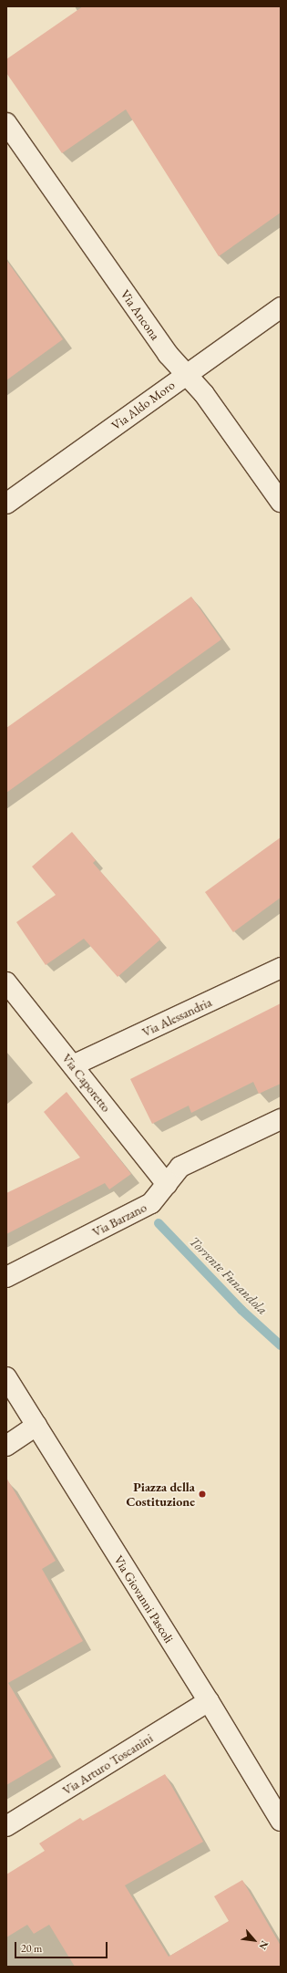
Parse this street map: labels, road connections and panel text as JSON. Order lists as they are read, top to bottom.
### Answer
{
  "streets": {
    "street": [
      "Via Ancona",
      "Via Aldo Moro",
      "Via Alessandria",
      "Via Caporetto",
      "Via Barzano",
      "Via Giovanni Pascoli",
      "Via Arturo Toscanini"
    ]
  },
  "crossings": [
    ["Via Ancona", "Via Aldo Moro"],
    ["Via Alessandria", "Via Caporetto"],
    ["Via Caporetto", "Via Barzano"],
    ["Via Giovanni Pascoli", "Via Arturo Toscanini"]
  ],
  "water": ["Torrente Funandola"],
  "places": ["Piazza della Costituzione"],
  "scale_bar": "20 m",
  "north": "bottom right"
}
